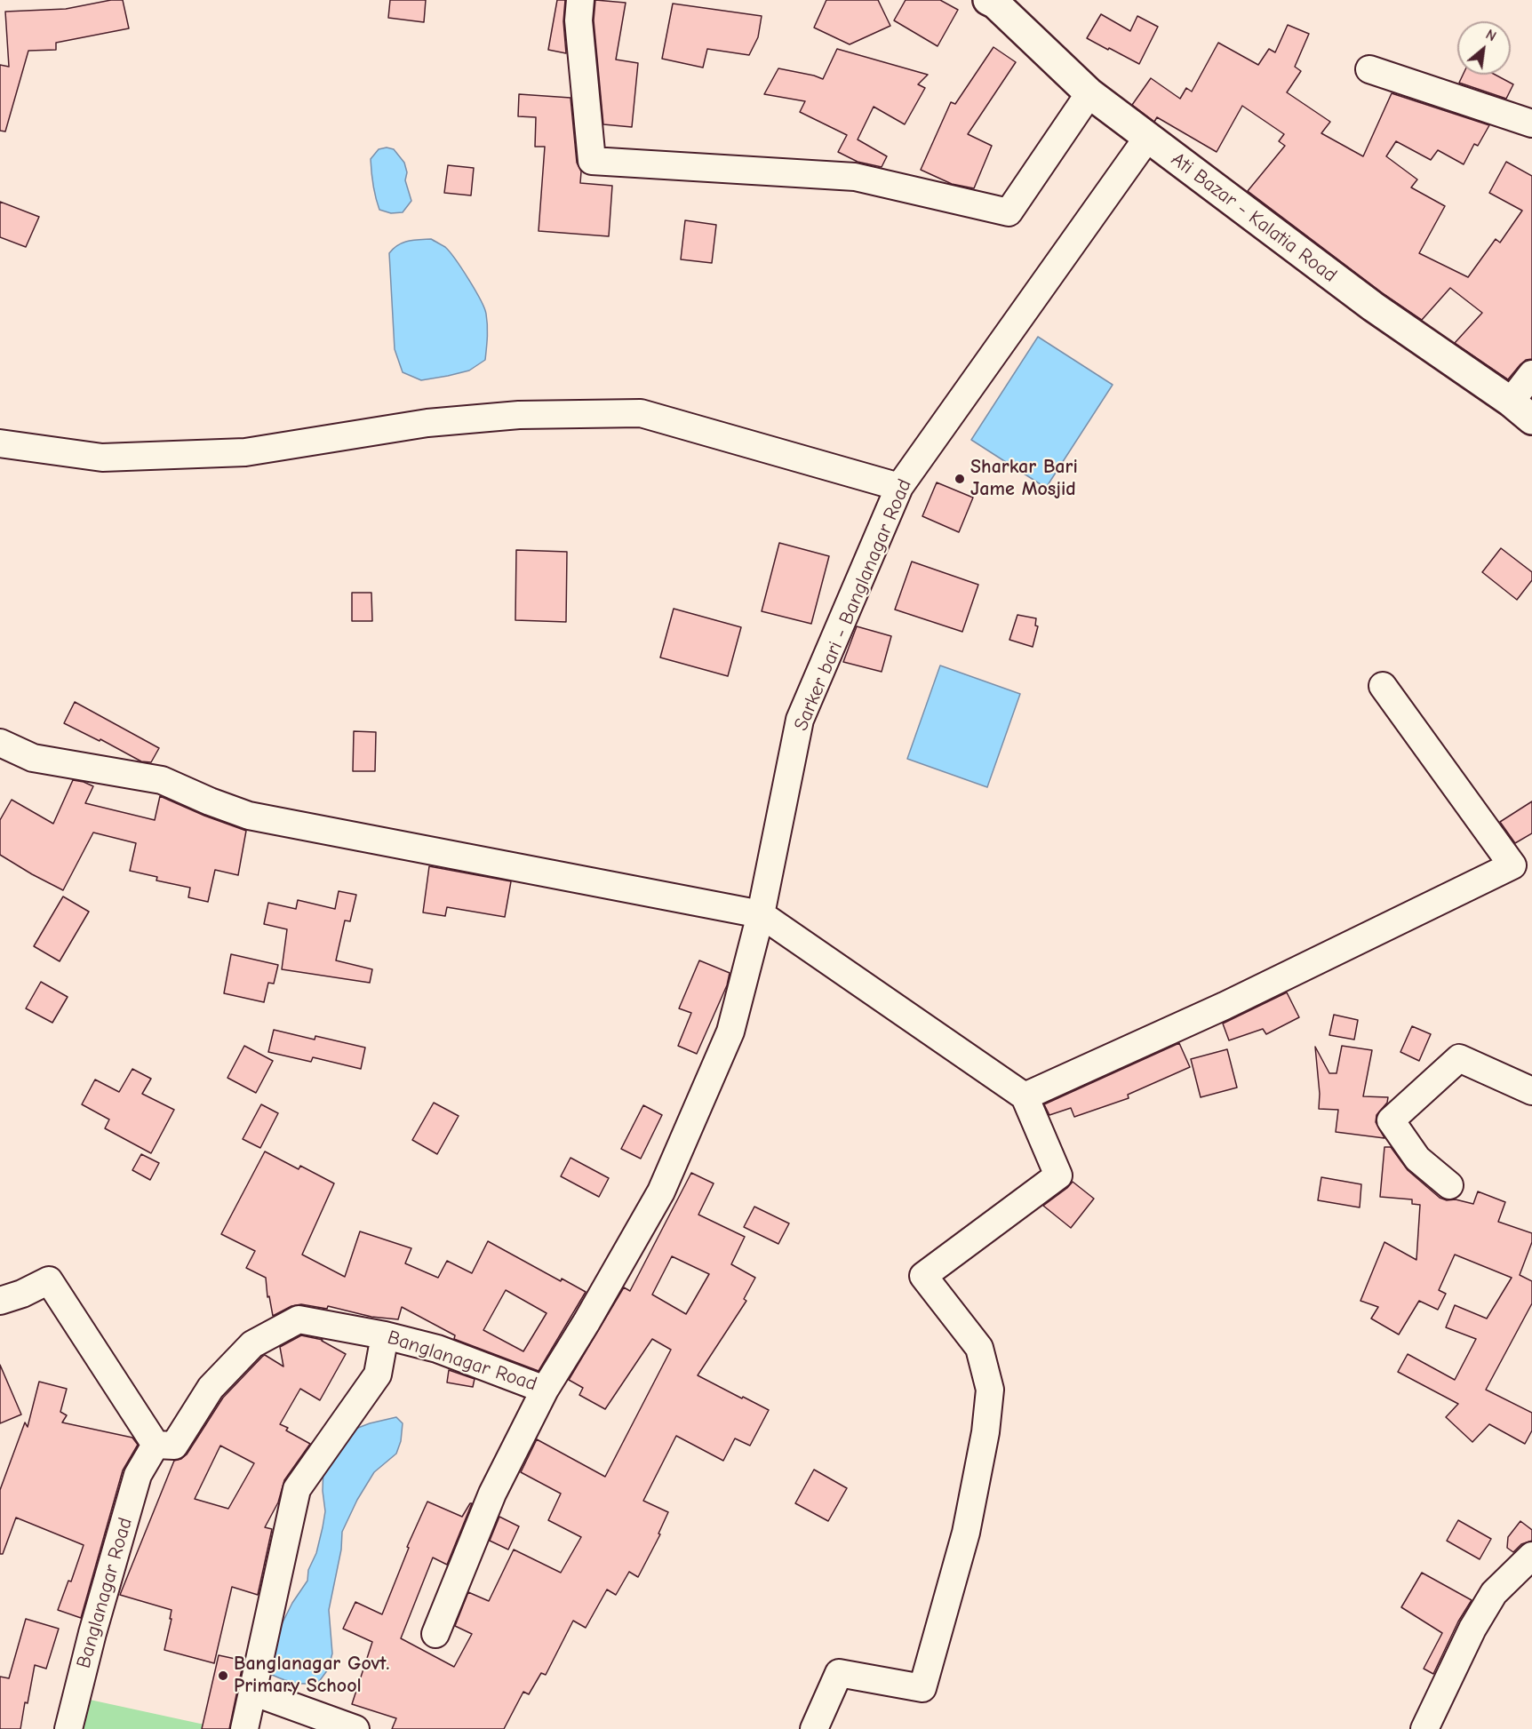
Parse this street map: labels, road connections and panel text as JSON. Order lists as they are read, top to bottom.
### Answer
{
  "streets": {
    "main road": ["Ati Bazar - Kalatia Road"],
    "street": ["Sarker bari - Banglanagar Road", "Banglanagar Road"]
  },
  "crossings": [
    ["Ati Bazar - Kalatia Road", "Sarker bari - Banglanagar Road"],
    ["Sarker bari - Banglanagar Road", "Banglanagar Road"]
  ],
  "places": ["Sharkar Bari Jame Mosjid", "Banglanagar Govt. Primary School"],
  "north": "top right"
}
